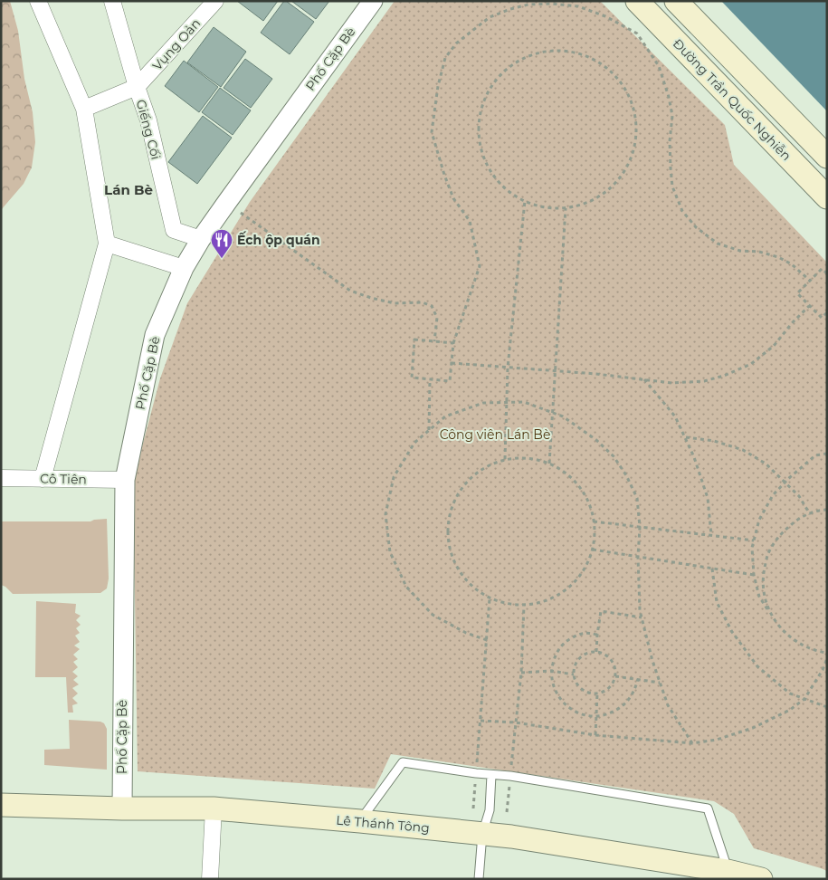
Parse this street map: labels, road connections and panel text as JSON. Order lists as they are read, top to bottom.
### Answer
{
  "streets": {
    "main road": ["Đường Trần Quốc Nghiễn", "Lê Thánh Tông"],
    "street": [
      "Vụng Oản",
      "Phố Cặp Bè",
      "Giếng Cối",
      "Cô Tiên"
    ]
  },
  "crossings": [
    ["Vụng Oản", "Giếng Cối"],
    ["Phố Cặp Bè", "Giếng Cối"],
    ["Phố Cặp Bè", "Cô Tiên"],
    ["Phố Cặp Bè", "Lê Thánh Tông"]
  ],
  "districts": ["Lán Bè"],
  "parks": ["Công viên Lán Bè"],
  "places": {
    "restaurant": ["Ếch ộp quán"]
  }
}
